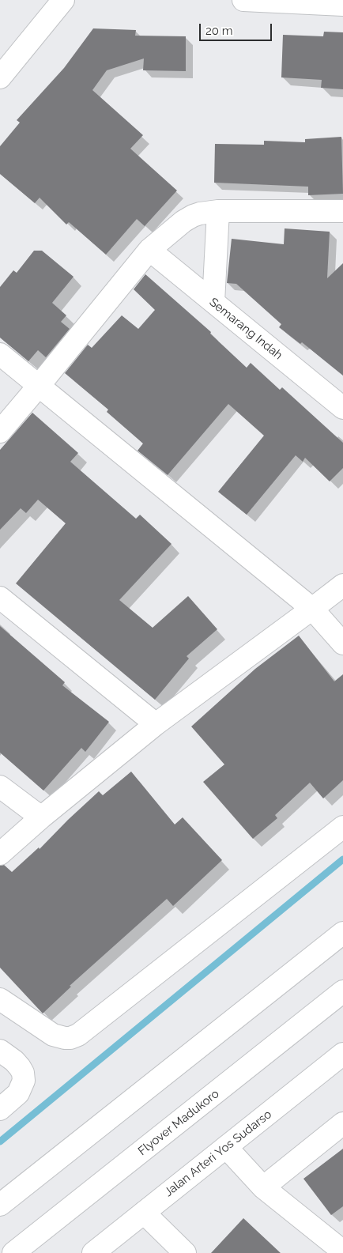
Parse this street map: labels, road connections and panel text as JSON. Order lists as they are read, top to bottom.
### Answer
{
  "streets": {
    "main road": ["Semarang Indah", "Flyover Madukoro", "Jalan Arteri Yos Sudarso"]
  },
  "scale_bar": "20 m"
}
